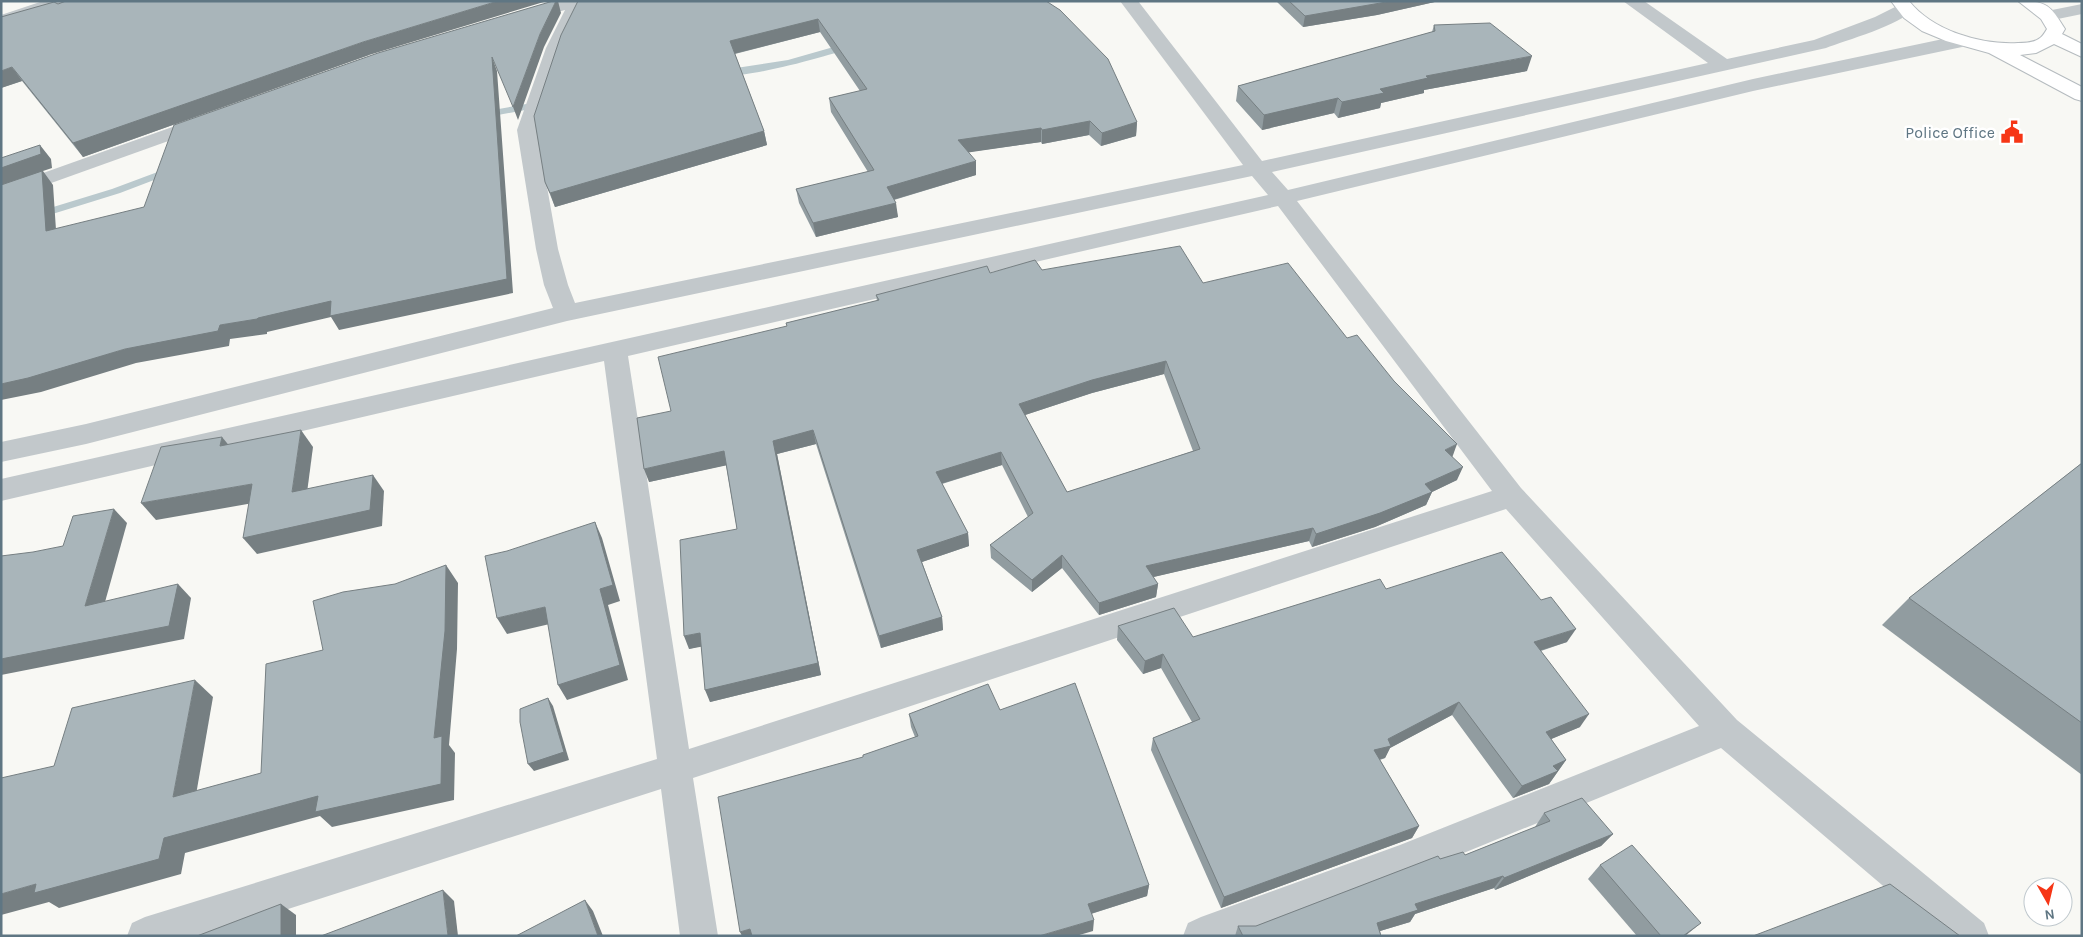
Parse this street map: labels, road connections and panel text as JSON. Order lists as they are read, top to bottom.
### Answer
{
  "places": {
    "public building": ["Police Office"]
  },
  "north": "bottom"
}
